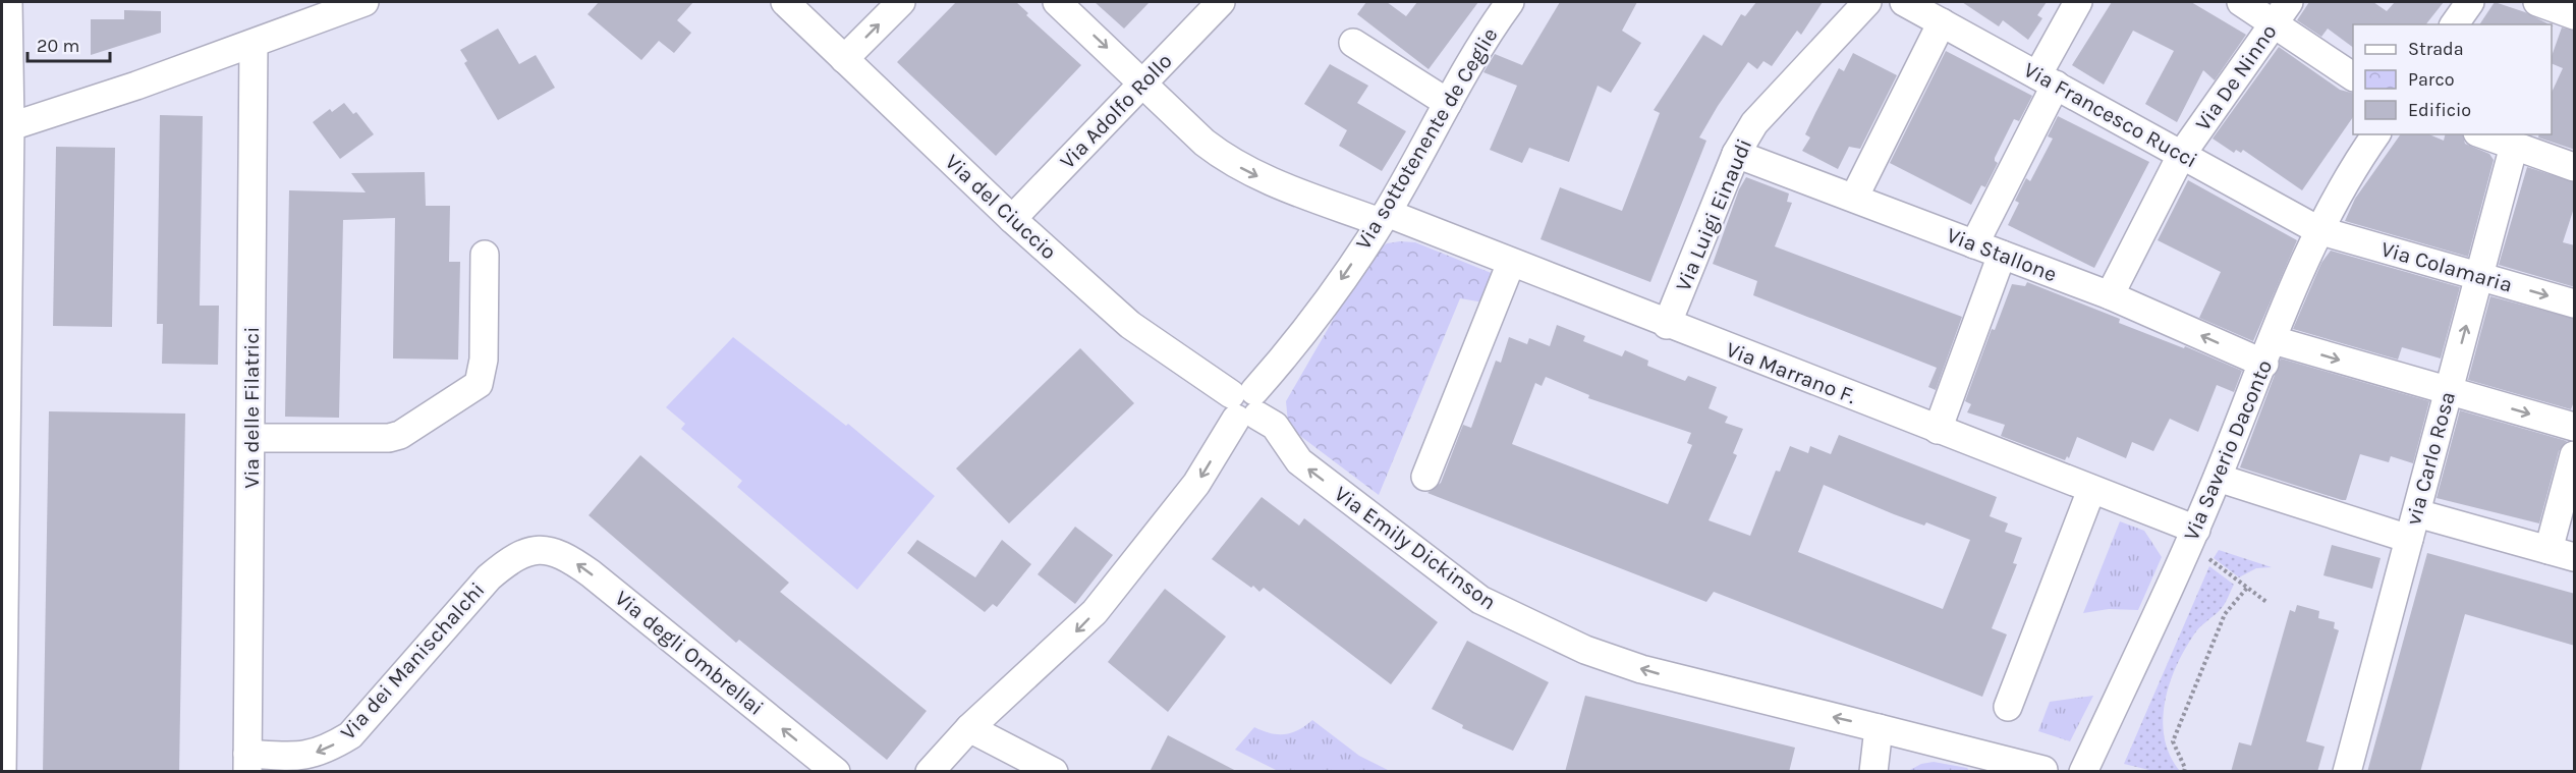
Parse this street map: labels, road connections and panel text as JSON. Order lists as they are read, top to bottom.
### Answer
{
  "streets": {
    "street": [
      "Via De Ninno",
      "Via Adolfo Rollo",
      "Via Francesco Rucci",
      "Via sottotenente de Ceglie",
      "Via del Ciuccio",
      "Via Luigi Einaudi",
      "Via Stallone",
      "Via Colamaria",
      "Via Marrano F.",
      "Via delle Filatrici",
      "Via Saverio Daconto",
      "via Carlo Rosa",
      "Via Emily Dickinson",
      "Via degli Ombrellai",
      "Via dei Manischalchi"
    ]
  },
  "crossings": [
    ["Via De Ninno", "Via Francesco Rucci"],
    ["Via De Ninno", "Via Stallone"],
    ["Via Adolfo Rollo", "Via del Ciuccio"],
    ["Via Adolfo Rollo", "Via Marrano F."],
    ["Via Francesco Rucci", "Via Colamaria"],
    ["Via Francesco Rucci", "Via Saverio Daconto"],
    ["Via sottotenente de Ceglie", "Via del Ciuccio"],
    ["Via sottotenente de Ceglie", "Via Marrano F."],
    ["Via sottotenente de Ceglie", "Via Emily Dickinson"],
    ["Via del Ciuccio", "Via Emily Dickinson"],
    ["Via Luigi Einaudi", "Via Stallone"],
    ["Via Luigi Einaudi", "Via Marrano F."],
    ["Via Stallone", "Via Saverio Daconto"],
    ["Via Stallone", "via Carlo Rosa"],
    ["Via Colamaria", "Via Saverio Daconto"],
    ["Via Colamaria", "via Carlo Rosa"],
    ["Via Marrano F.", "Via Saverio Daconto"],
    ["Via delle Filatrici", "Via dei Manischalchi"],
    ["Via degli Ombrellai", "Via dei Manischalchi"]
  ],
  "one_way": ["Via Emily Dickinson", "Via degli Ombrellai", "Via dei Manischalchi"],
  "legend": ["Strada", "Parco", "Edificio"],
  "scale_bar": "20 m"
}
